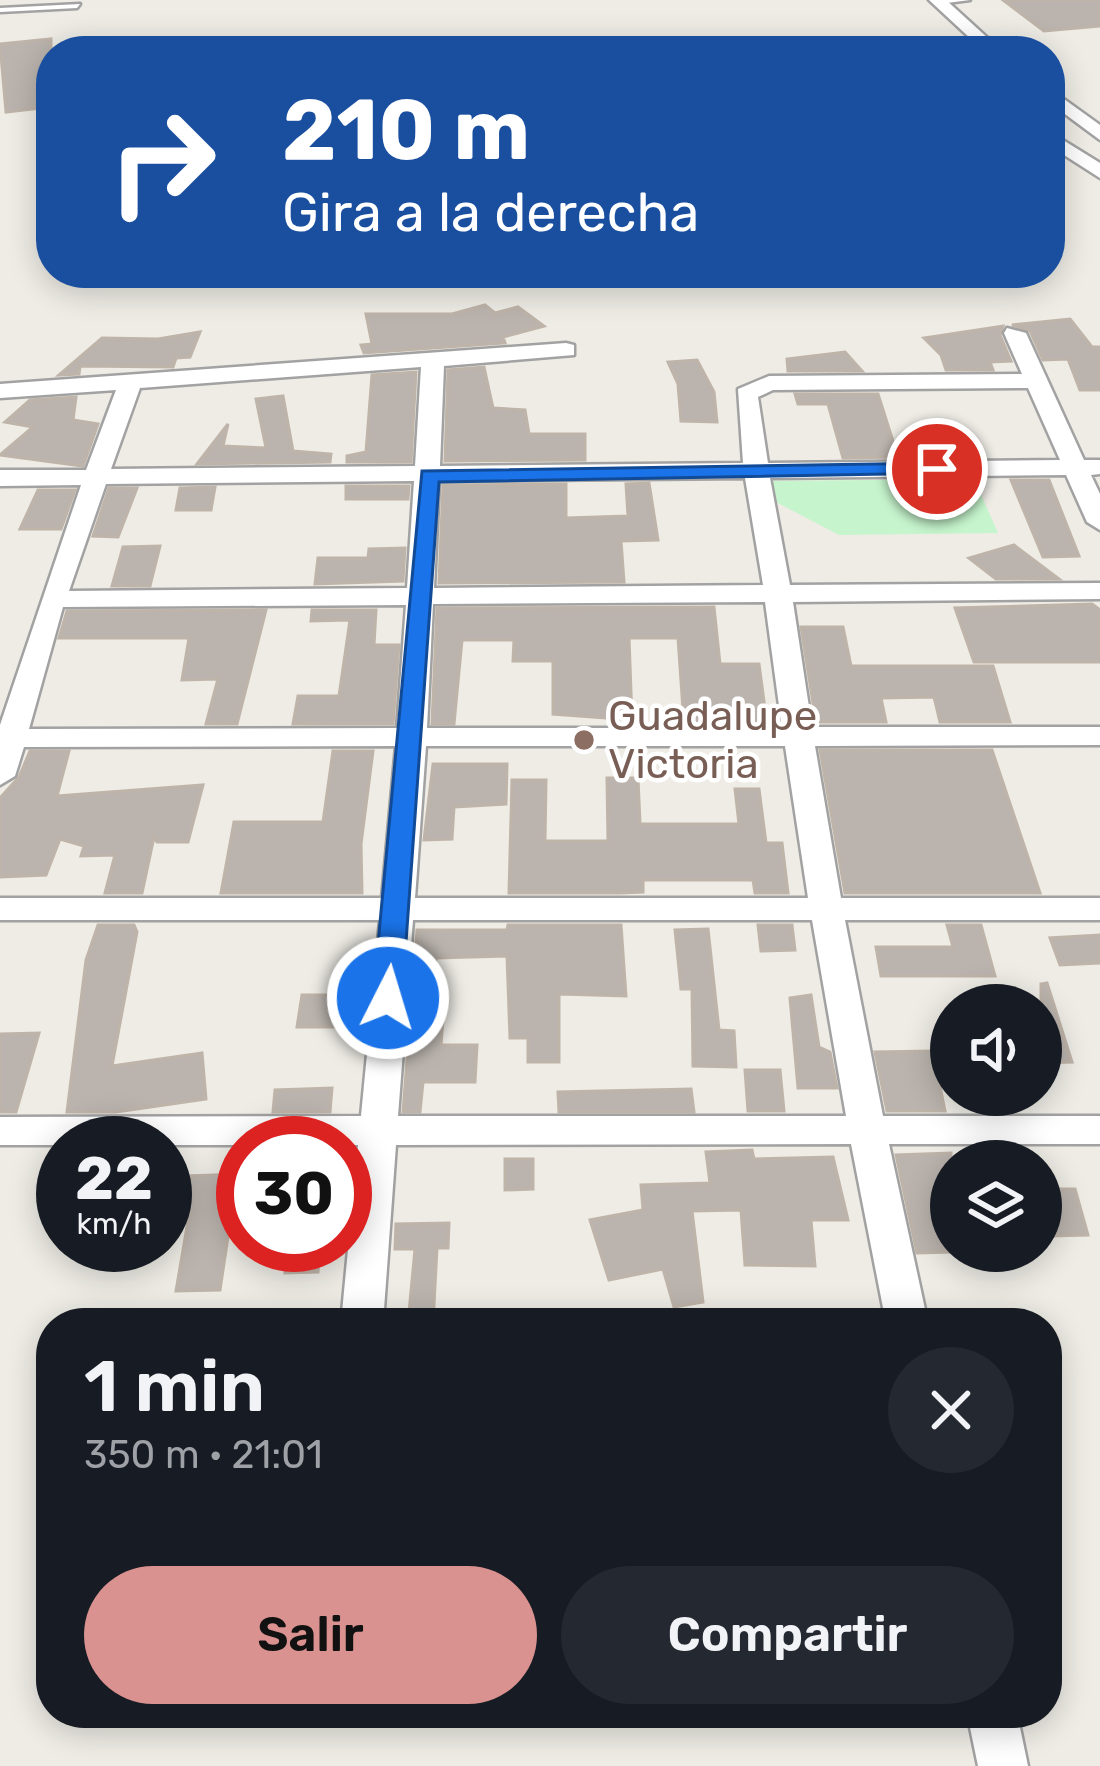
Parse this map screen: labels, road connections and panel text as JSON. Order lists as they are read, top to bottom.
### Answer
{
  "places": ["Guadalupe Victoria"],
  "page": {
    "turn": ["210 m", "Gira a la derecha"],
    "speed": "22 km/h",
    "limit": "30",
    "heading": ["1 min", "350 m · 21:01"],
    "buttons": ["Salir", "Compartir"]
  }
}
